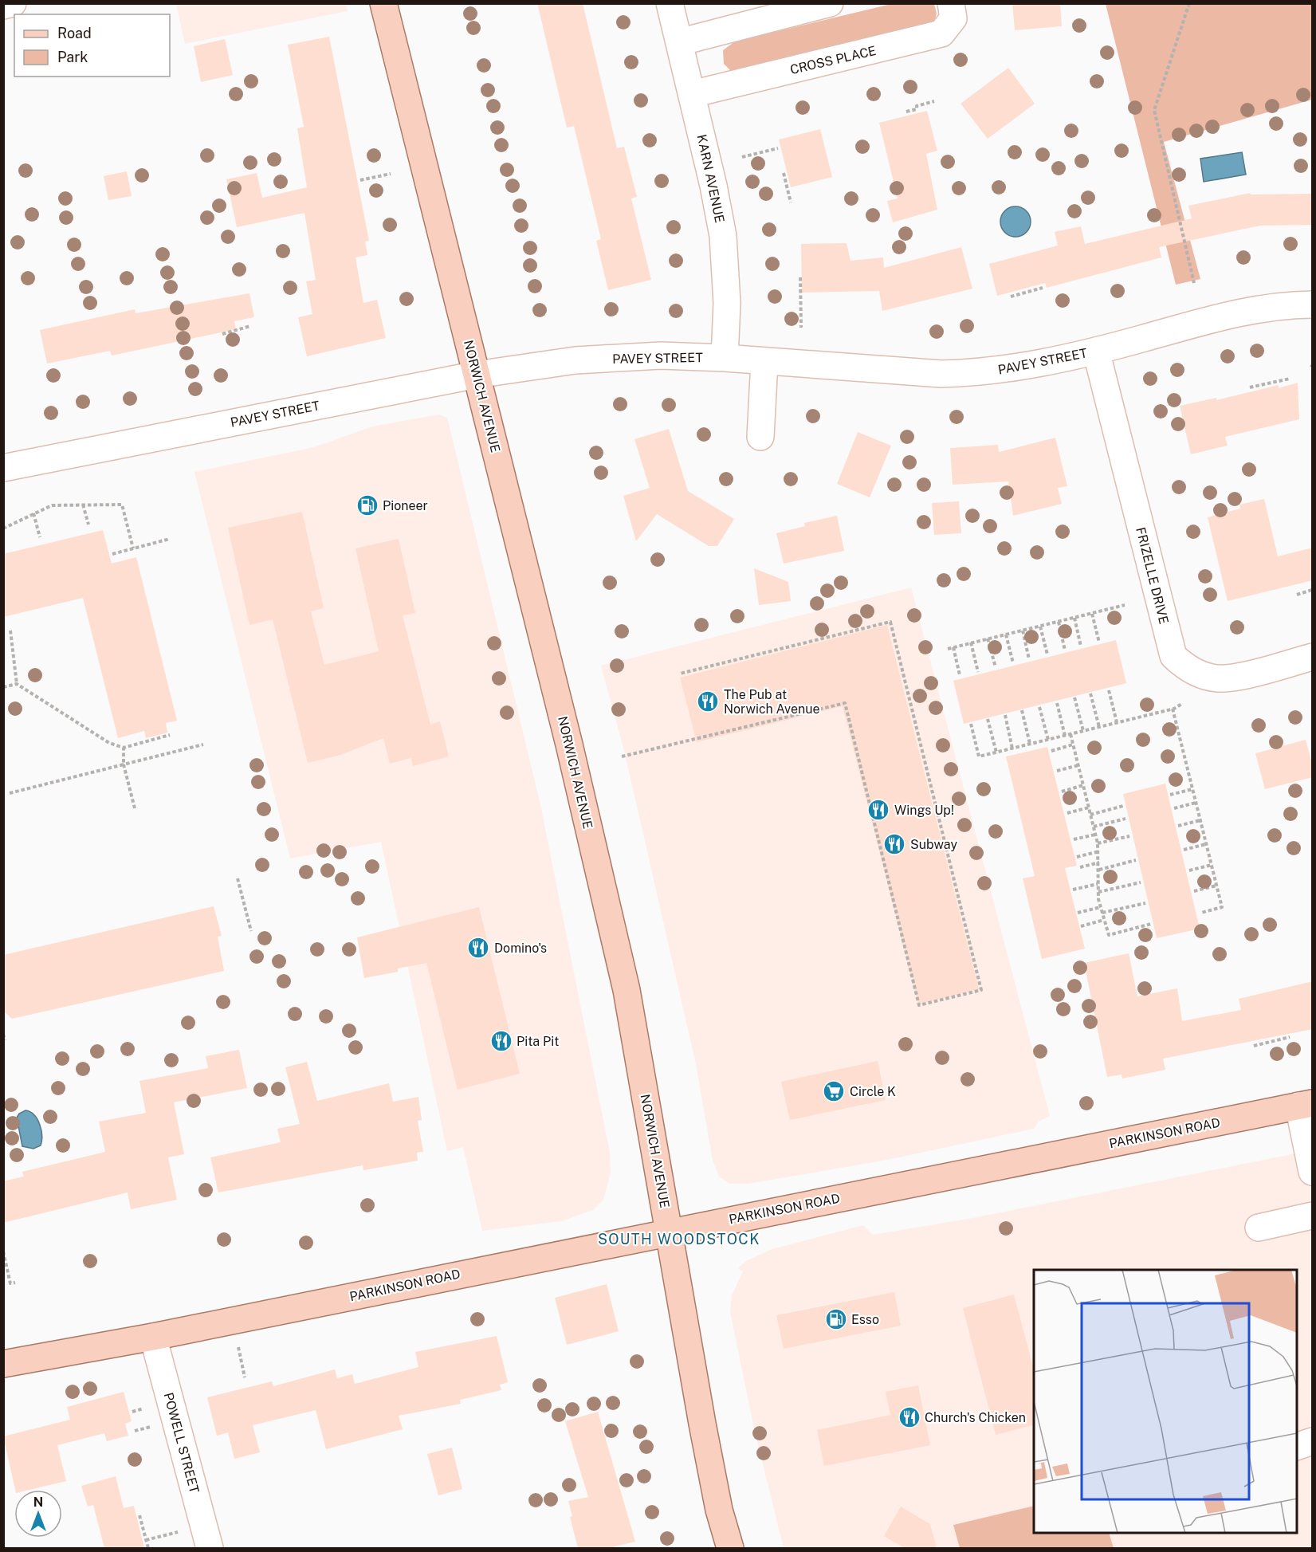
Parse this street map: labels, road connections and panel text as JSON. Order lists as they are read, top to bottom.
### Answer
{
  "streets": {
    "main road": ["NORWICH AVENUE", "PARKINSON ROAD"],
    "street": [
      "CROSS PLACE",
      "KARN AVENUE",
      "PAVEY STREET",
      "FRIZELLE DRIVE",
      "POWELL STREET"
    ]
  },
  "crossings": [
    ["CROSS PLACE", "KARN AVENUE"],
    ["KARN AVENUE", "PAVEY STREET"],
    ["PAVEY STREET", "NORWICH AVENUE"],
    ["PAVEY STREET", "FRIZELLE DRIVE"],
    ["NORWICH AVENUE", "PARKINSON ROAD"],
    ["PARKINSON ROAD", "POWELL STREET"]
  ],
  "districts": ["SOUTH WOODSTOCK"],
  "places": {
    "fuel station": ["Pioneer", "Esso"],
    "restaurant": [
      "The Pub at Norwich Avenue",
      "Wings Up!",
      "Subway",
      "Domino's",
      "Pita Pit",
      "Church's Chicken"
    ],
    "supermarket": ["Circle K"]
  },
  "legend": ["Road", "Park"],
  "north": "top"
}
